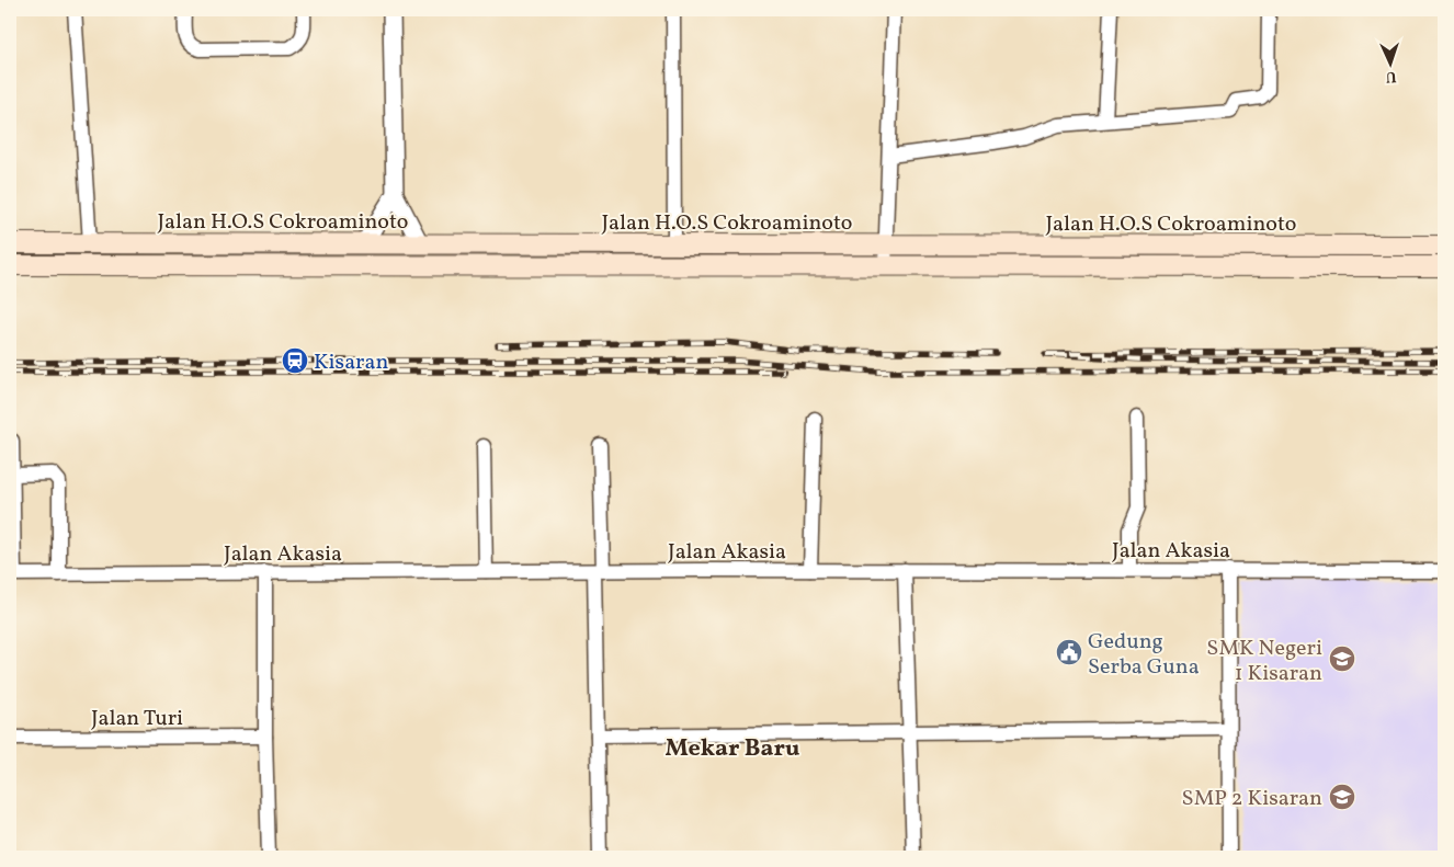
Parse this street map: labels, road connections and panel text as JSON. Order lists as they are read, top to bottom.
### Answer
{
  "streets": {
    "main road": ["Jalan H.O.S Cokroaminoto"],
    "street": ["Jalan Akasia", "Jalan Turi"]
  },
  "districts": ["Mekar Baru"],
  "places": {
    "station": ["Kisaran"],
    "public building": ["Gedung Serba Guna"],
    "school or university": ["SMK Negeri 1 Kisaran", "SMP 2 Kisaran"]
  },
  "north": "bottom"
}
